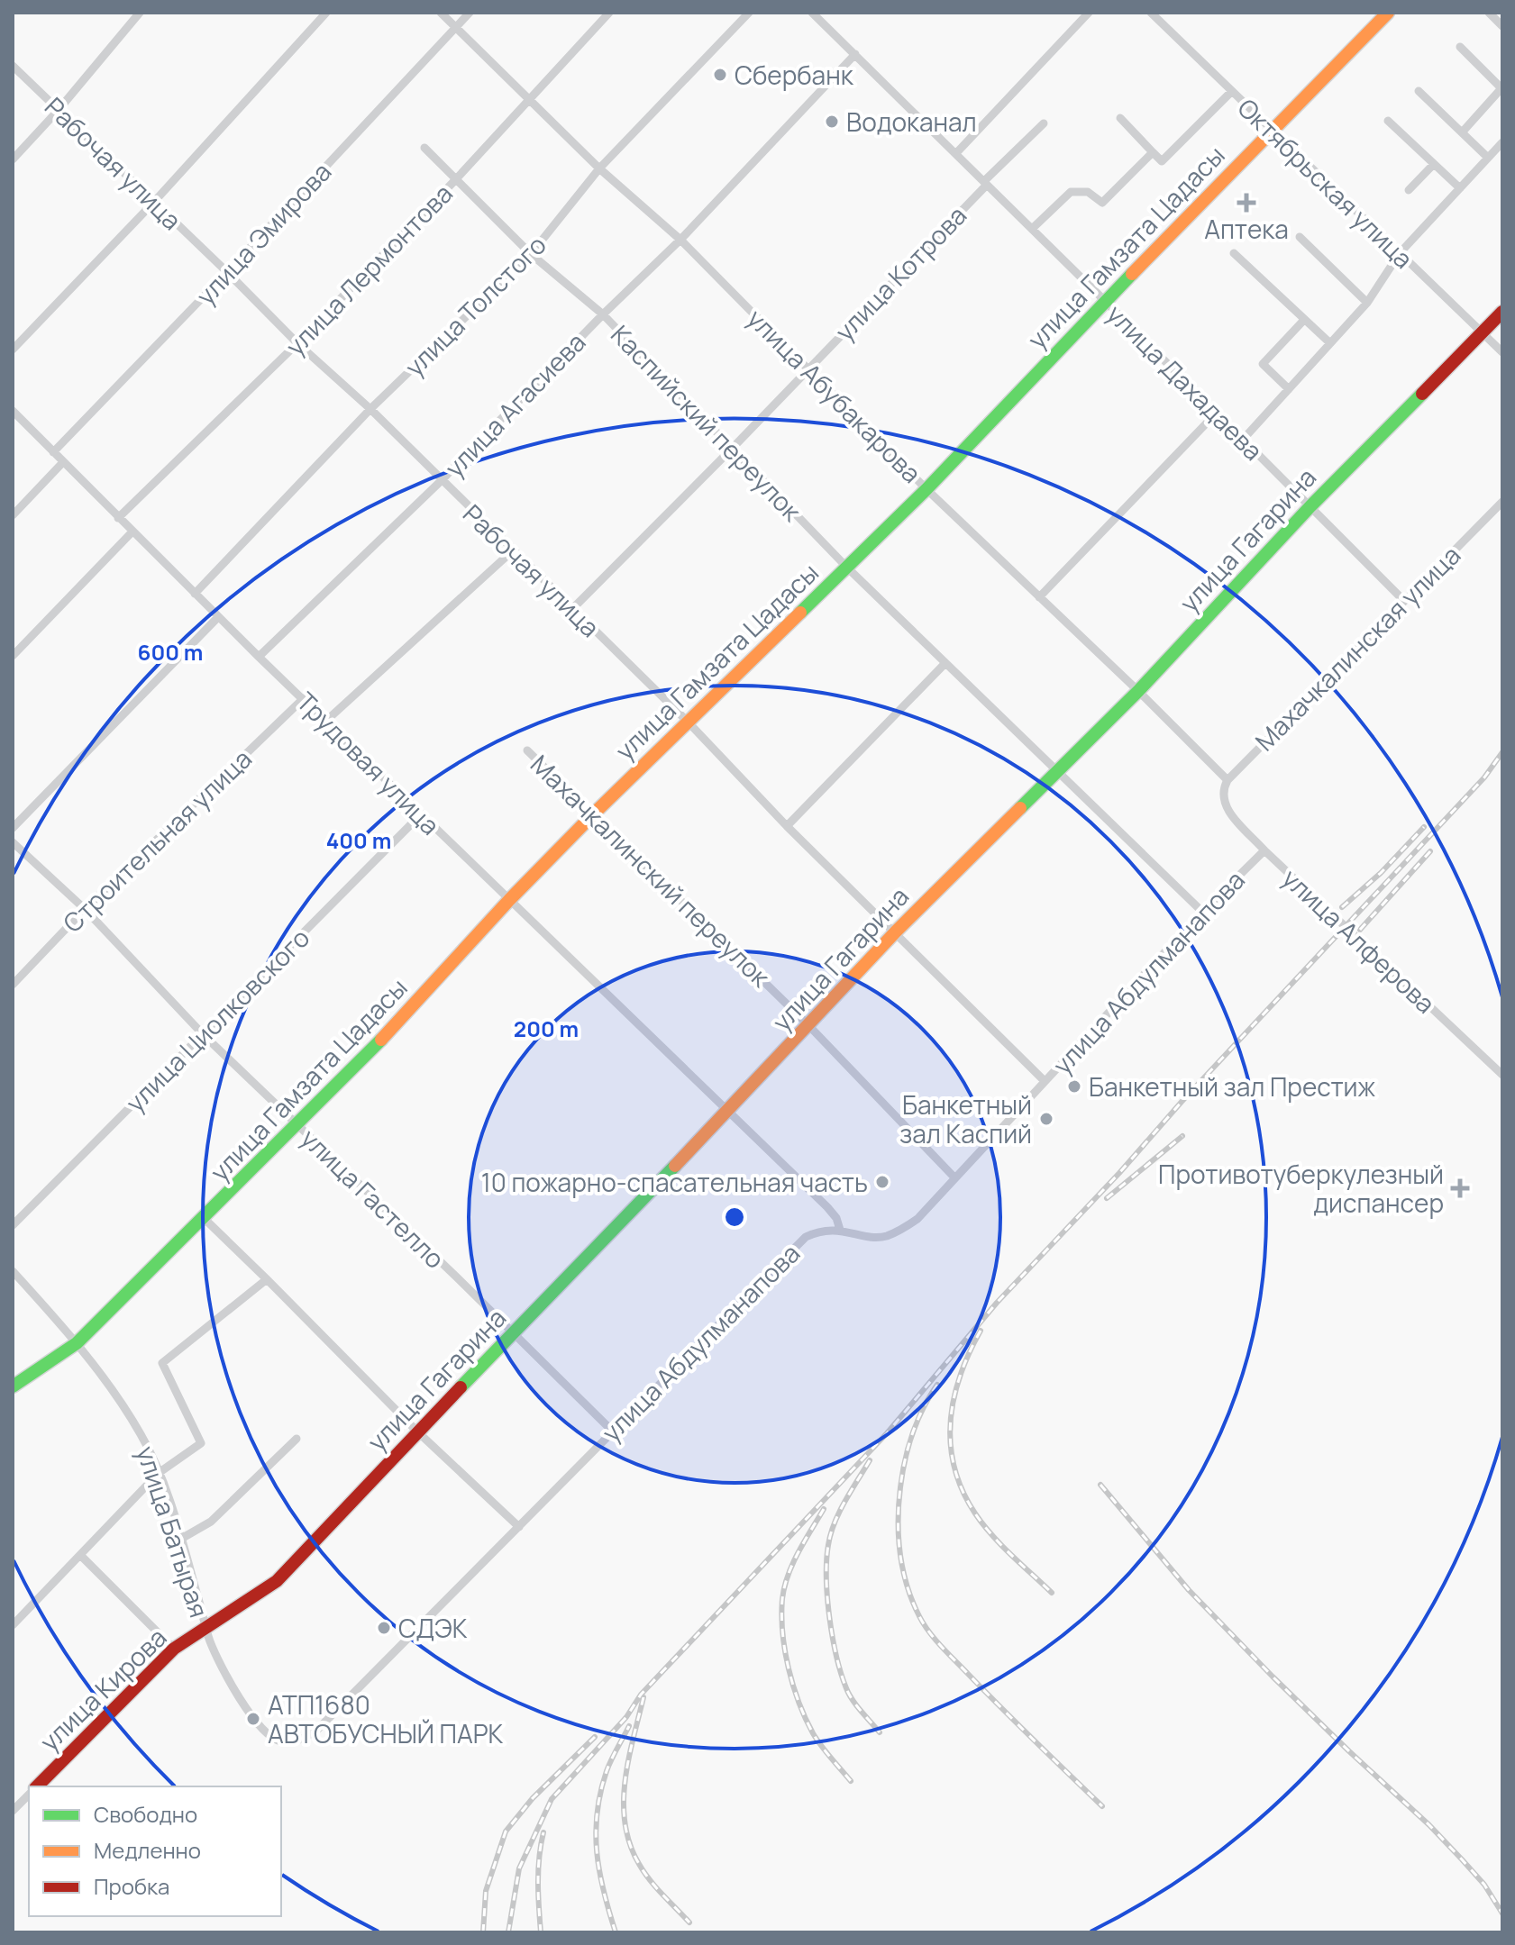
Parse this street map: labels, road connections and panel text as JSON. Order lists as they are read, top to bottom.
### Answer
{
  "streets": {
    "street": [
      "Рабочая улица",
      "Октябрьская улица",
      "улица Эмирова",
      "улица Гамзата Цадасы",
      "улица Лермонтова",
      "улица Котрова",
      "улица Толстого",
      "улица Дахадаева",
      "улица Абубакарова",
      "улица Агасиева",
      "Каспийский переулок",
      "улица Гагарина",
      "Махачкалинская улица",
      "Трудовая улица",
      "Строительная улица",
      "Махачкалинский переулок",
      "улица Алферова",
      "улица Абдулманапова",
      "улица Циолковского",
      "улица Гастелло",
      "улица Батырая",
      "улица Кирова"
    ]
  },
  "crossings": [
    ["Рабочая улица", "улица Эмирова"],
    ["Рабочая улица", "улица Гамзата Цадасы"],
    ["Рабочая улица", "улица Лермонтова"],
    ["Рабочая улица", "улица Котрова"],
    ["Рабочая улица", "улица Толстого"],
    ["Рабочая улица", "улица Агасиева"],
    ["Рабочая улица", "улица Гагарина"],
    ["Рабочая улица", "улица Абдулманапова"],
    ["Октябрьская улица", "улица Гамзата Цадасы"],
    ["Октябрьская улица", "улица Гагарина"],
    ["улица Эмирова", "улица Абубакарова"],
    ["улица Эмирова", "Трудовая улица"],
    ["улица Гамзата Цадасы", "улица Дахадаева"],
    ["улица Гамзата Цадасы", "улица Абубакарова"],
    ["улица Гамзата Цадасы", "Каспийский переулок"],
    ["улица Гамзата Цадасы", "Трудовая улица"],
    ["улица Гамзата Цадасы", "Махачкалинский переулок"],
    ["улица Гамзата Цадасы", "улица Гастелло"],
    ["улица Гамзата Цадасы", "улица Батырая"],
    ["улица Лермонтова", "улица Абубакарова"],
    ["улица Лермонтова", "Каспийский переулок"],
    ["улица Лермонтова", "Трудовая улица"],
    ["улица Котрова", "улица Дахадаева"],
    ["улица Котрова", "улица Абубакарова"],
    ["улица Котрова", "Каспийский переулок"],
    ["улица Толстого", "улица Абубакарова"],
    ["улица Толстого", "Каспийский переулок"],
    ["улица Толстого", "Трудовая улица"],
    ["улица Дахадаева", "улица Агасиева"],
    ["улица Дахадаева", "улица Гагарина"],
    ["улица Дахадаева", "Махачкалинская улица"],
    ["улица Абубакарова", "улица Агасиева"],
    ["улица Абубакарова", "улица Гагарина"],
    ["улица Абубакарова", "Махачкалинская улица"],
    ["улица Агасиева", "Каспийский переулок"],
    ["улица Агасиева", "Трудовая улица"],
    ["Каспийский переулок", "улица Гагарина"],
    ["Каспийский переулок", "улица Абдулманапова"],
    ["улица Гагарина", "Трудовая улица"],
    ["улица Гагарина", "Махачкалинский переулок"],
    ["улица Гагарина", "улица Гастелло"],
    ["улица Гагарина", "улица Батырая"],
    ["улица Гагарина", "улица Кирова"],
    ["Махачкалинская улица", "улица Алферова"],
    ["Трудовая улица", "Строительная улица"],
    ["Трудовая улица", "улица Абдулманапова"],
    ["Трудовая улица", "улица Циолковского"],
    ["Строительная улица", "улица Гастелло"],
    ["Махачкалинский переулок", "улица Абдулманапова"],
    ["улица Алферова", "улица Абдулманапова"],
    ["улица Абдулманапова", "улица Гастелло"],
    ["улица Абдулманапова", "улица Батырая"],
    ["улица Циолковского", "улица Гастелло"],
    ["улица Батырая", "улица Кирова"]
  ],
  "places": {
    "other": [
      "Сбербанк",
      "Водоканал",
      "Банкетный зал Престиж",
      "Банкетный зал Каспий",
      "10 пожарно-спасательная часть",
      "СДЭК",
      "АТП1680 АВТОБУСНЫЙ ПАРК"
    ],
    "health": ["Аптека", "Противотуберкулезный диспансер"]
  },
  "legend": ["Свободно", "Медленно", "Пробка"],
  "rings": ["600 m", "400 m", "200 m"]
}
